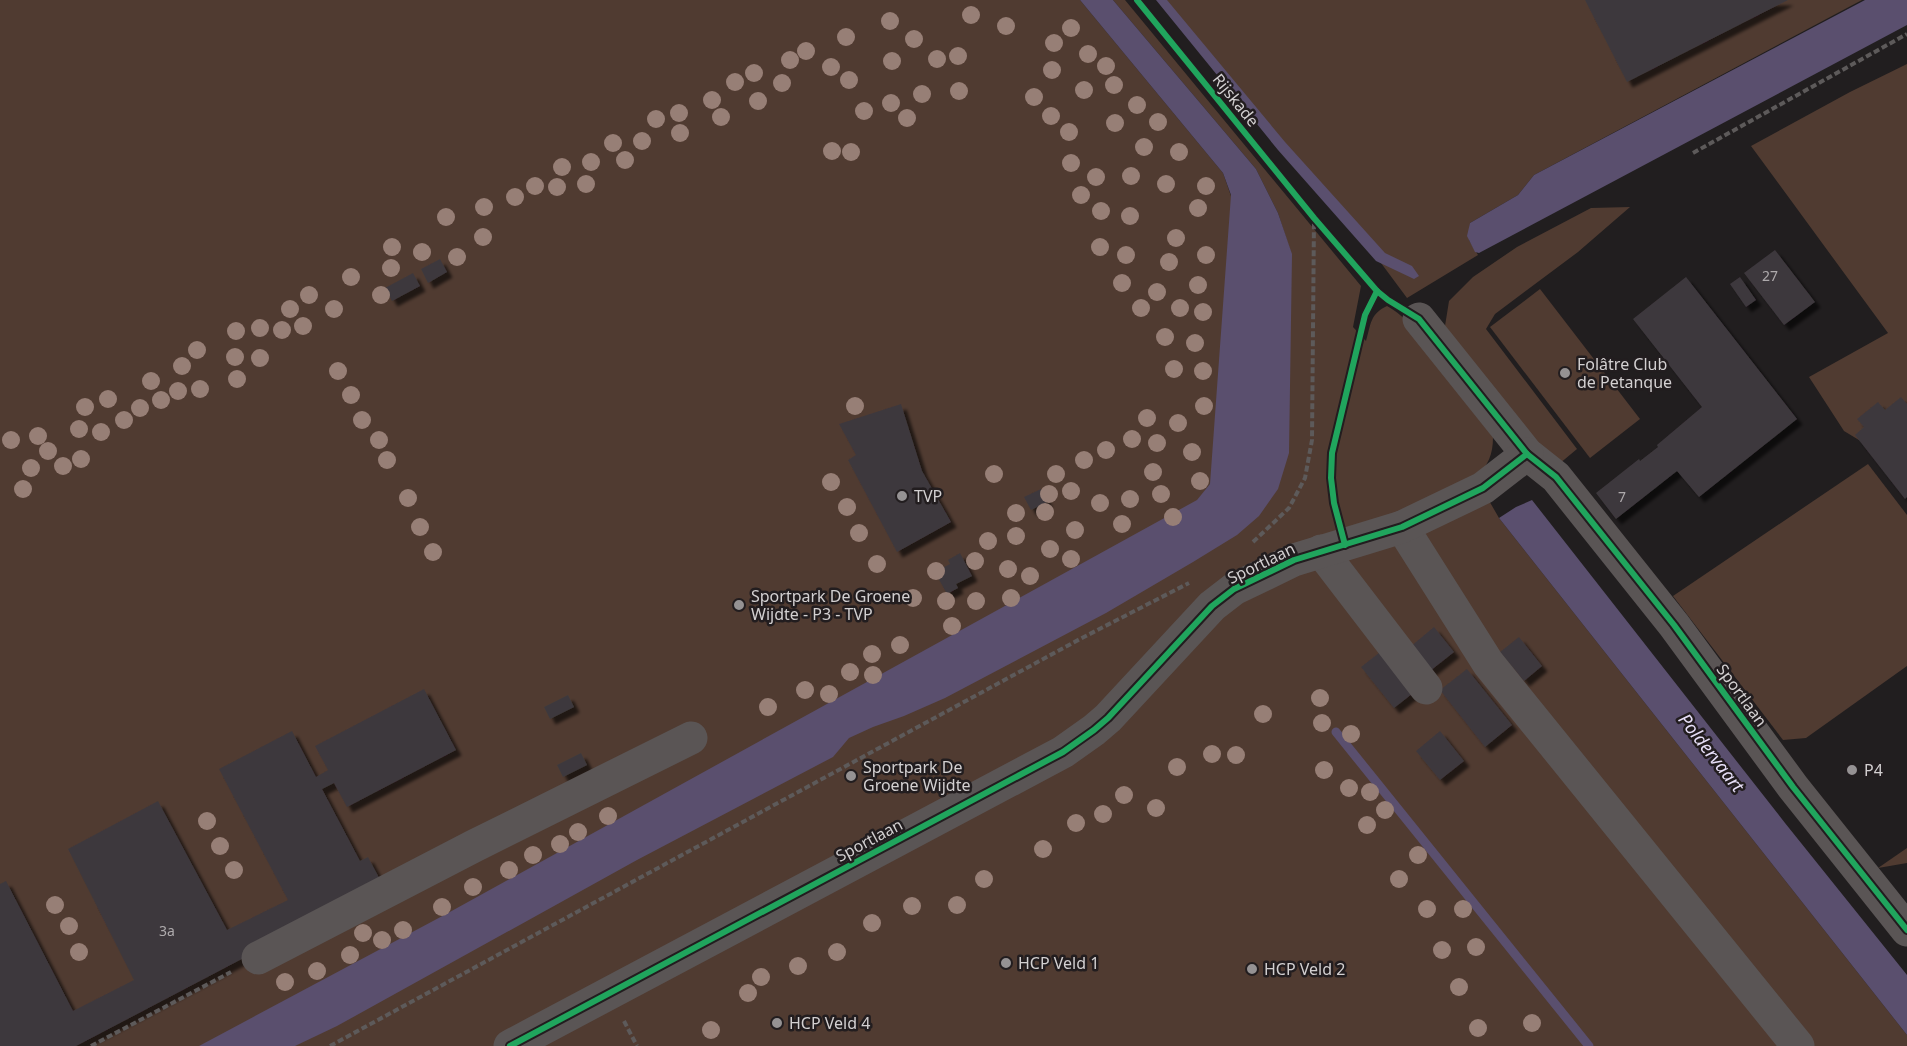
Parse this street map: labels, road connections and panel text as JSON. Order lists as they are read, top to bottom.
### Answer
{
  "streets": {
    "street": ["Sportlaan"],
    "cycle path": ["Rijskade"]
  },
  "water": ["Poldervaart"],
  "places": [
    "Folâtre Club de Petanque",
    "TVP",
    "Sportpark De Groene Wijdte - P3 - TVP",
    "P4",
    "Sportpark De Groene Wijdte",
    "HCP Veld 1",
    "HCP Veld 2",
    "HCP Veld 4"
  ],
  "house_numbers": ["27", "7", "3a"]
}
